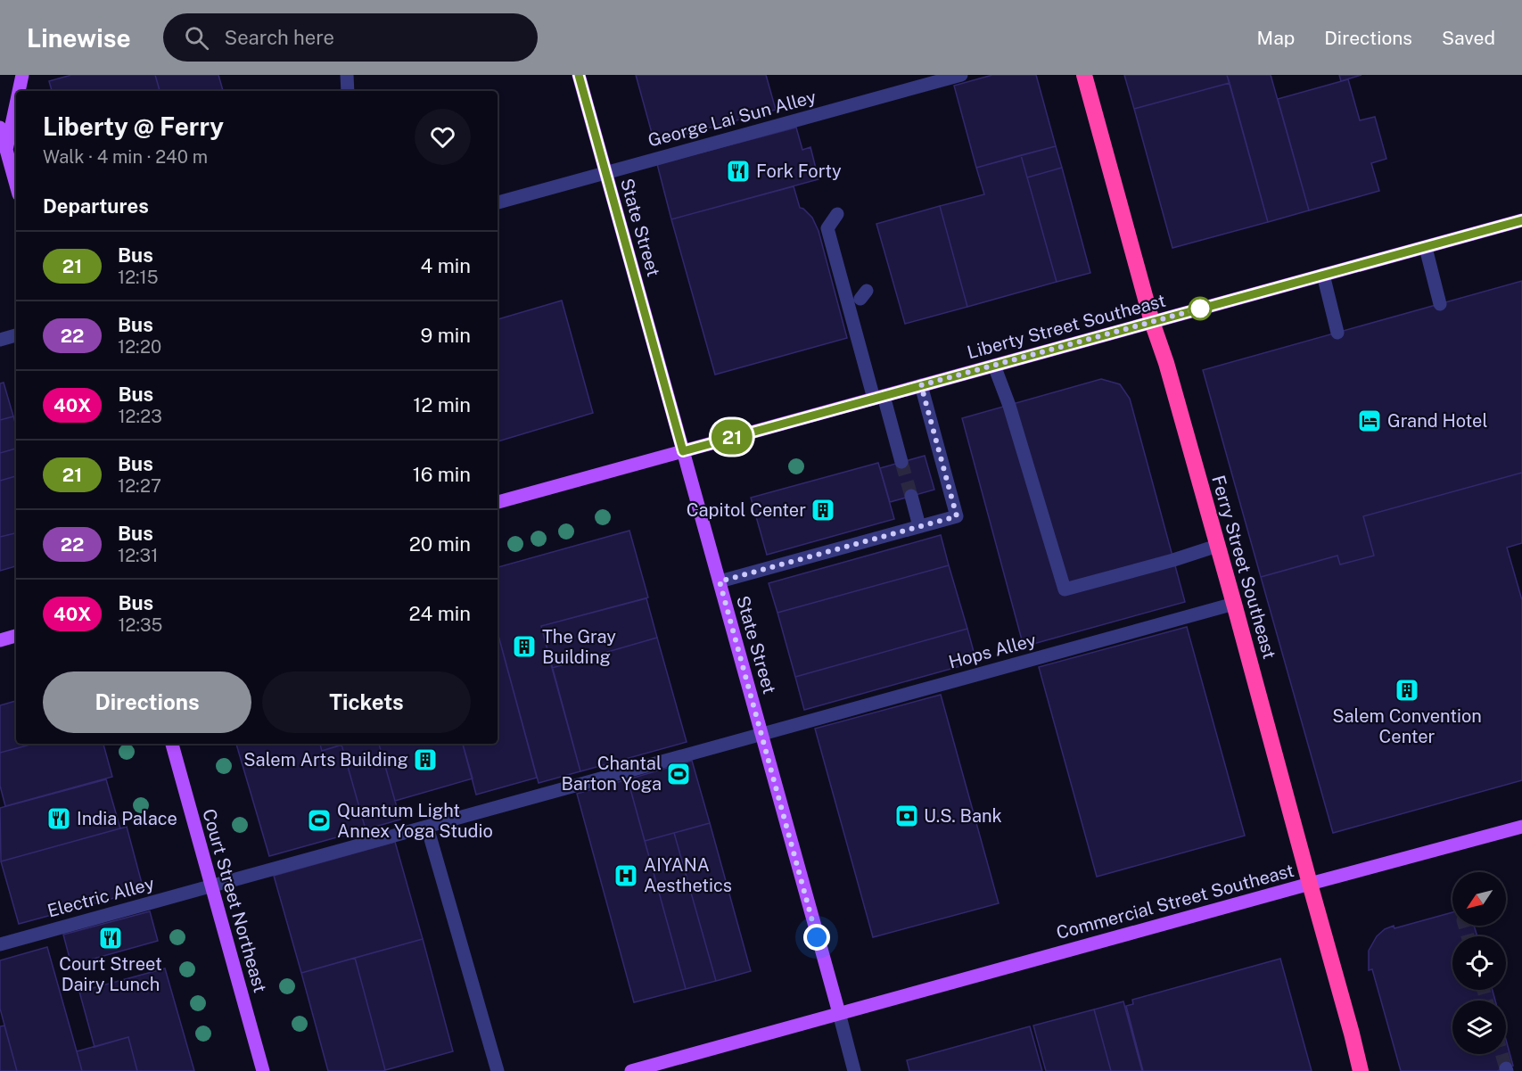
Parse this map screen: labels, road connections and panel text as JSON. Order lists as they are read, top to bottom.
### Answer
{
  "streets": {
    "highway": ["Ferry Street Southeast"],
    "main road": [
      "State Street",
      "Liberty Street Southeast",
      "Court Street Northeast",
      "Commercial Street Southeast"
    ],
    "street": ["George Lai Sun Alley", "Hops Alley", "Electric Alley"]
  },
  "crossings": [
    ["George Lai Sun Alley", "State Street"],
    ["State Street", "Liberty Street Southeast"],
    ["State Street", "Hops Alley"],
    ["State Street", "Commercial Street Southeast"],
    ["Liberty Street Southeast", "Ferry Street Southeast"],
    ["Ferry Street Southeast", "Hops Alley"],
    ["Ferry Street Southeast", "Commercial Street Southeast"],
    ["Hops Alley", "Electric Alley"],
    ["Electric Alley", "Court Street Northeast"]
  ],
  "places": {
    "restaurant": ["Fork Forty", "India Palace", "Court Street Dairy Lunch"],
    "hotel": ["Grand Hotel"],
    "building": [
      "Capitol Center",
      "The Gray Building",
      "Salem Convention Center",
      "Salem Arts Building"
    ],
    "sports": ["Chantal Barton Yoga", "Quantum Light Annex Yoga Studio"],
    "bank": ["U.S. Bank"],
    "hospital": ["AIYANA Aesthetics"]
  },
  "lines": ["bus line 21"],
  "north": "bottom left",
  "page": {
    "header": "Linewise",
    "search": "Search here",
    "nav": ["Map", "Directions", "Saved"],
    "on_map": "21",
    "heading": [
      ["Liberty @ Ferry", "Walk · 4 min · 240 m"],
      "Departures"
    ],
    "list": [
      {
        "mark": "21",
        "name": "Bus",
        "note": "12:15",
        "value": "4 min"
      },
      {
        "mark": "22",
        "name": "Bus",
        "note": "12:20",
        "value": "9 min"
      },
      {
        "mark": "40X",
        "name": "Bus",
        "note": "12:23",
        "value": "12 min"
      },
      {
        "mark": "21",
        "name": "Bus",
        "note": "12:27",
        "value": "16 min"
      },
      {
        "mark": "22",
        "name": "Bus",
        "note": "12:31",
        "value": "20 min"
      },
      {
        "mark": "40X",
        "name": "Bus",
        "note": "12:35",
        "value": "24 min"
      }
    ],
    "buttons": ["Directions", "Tickets"]
  }
}
